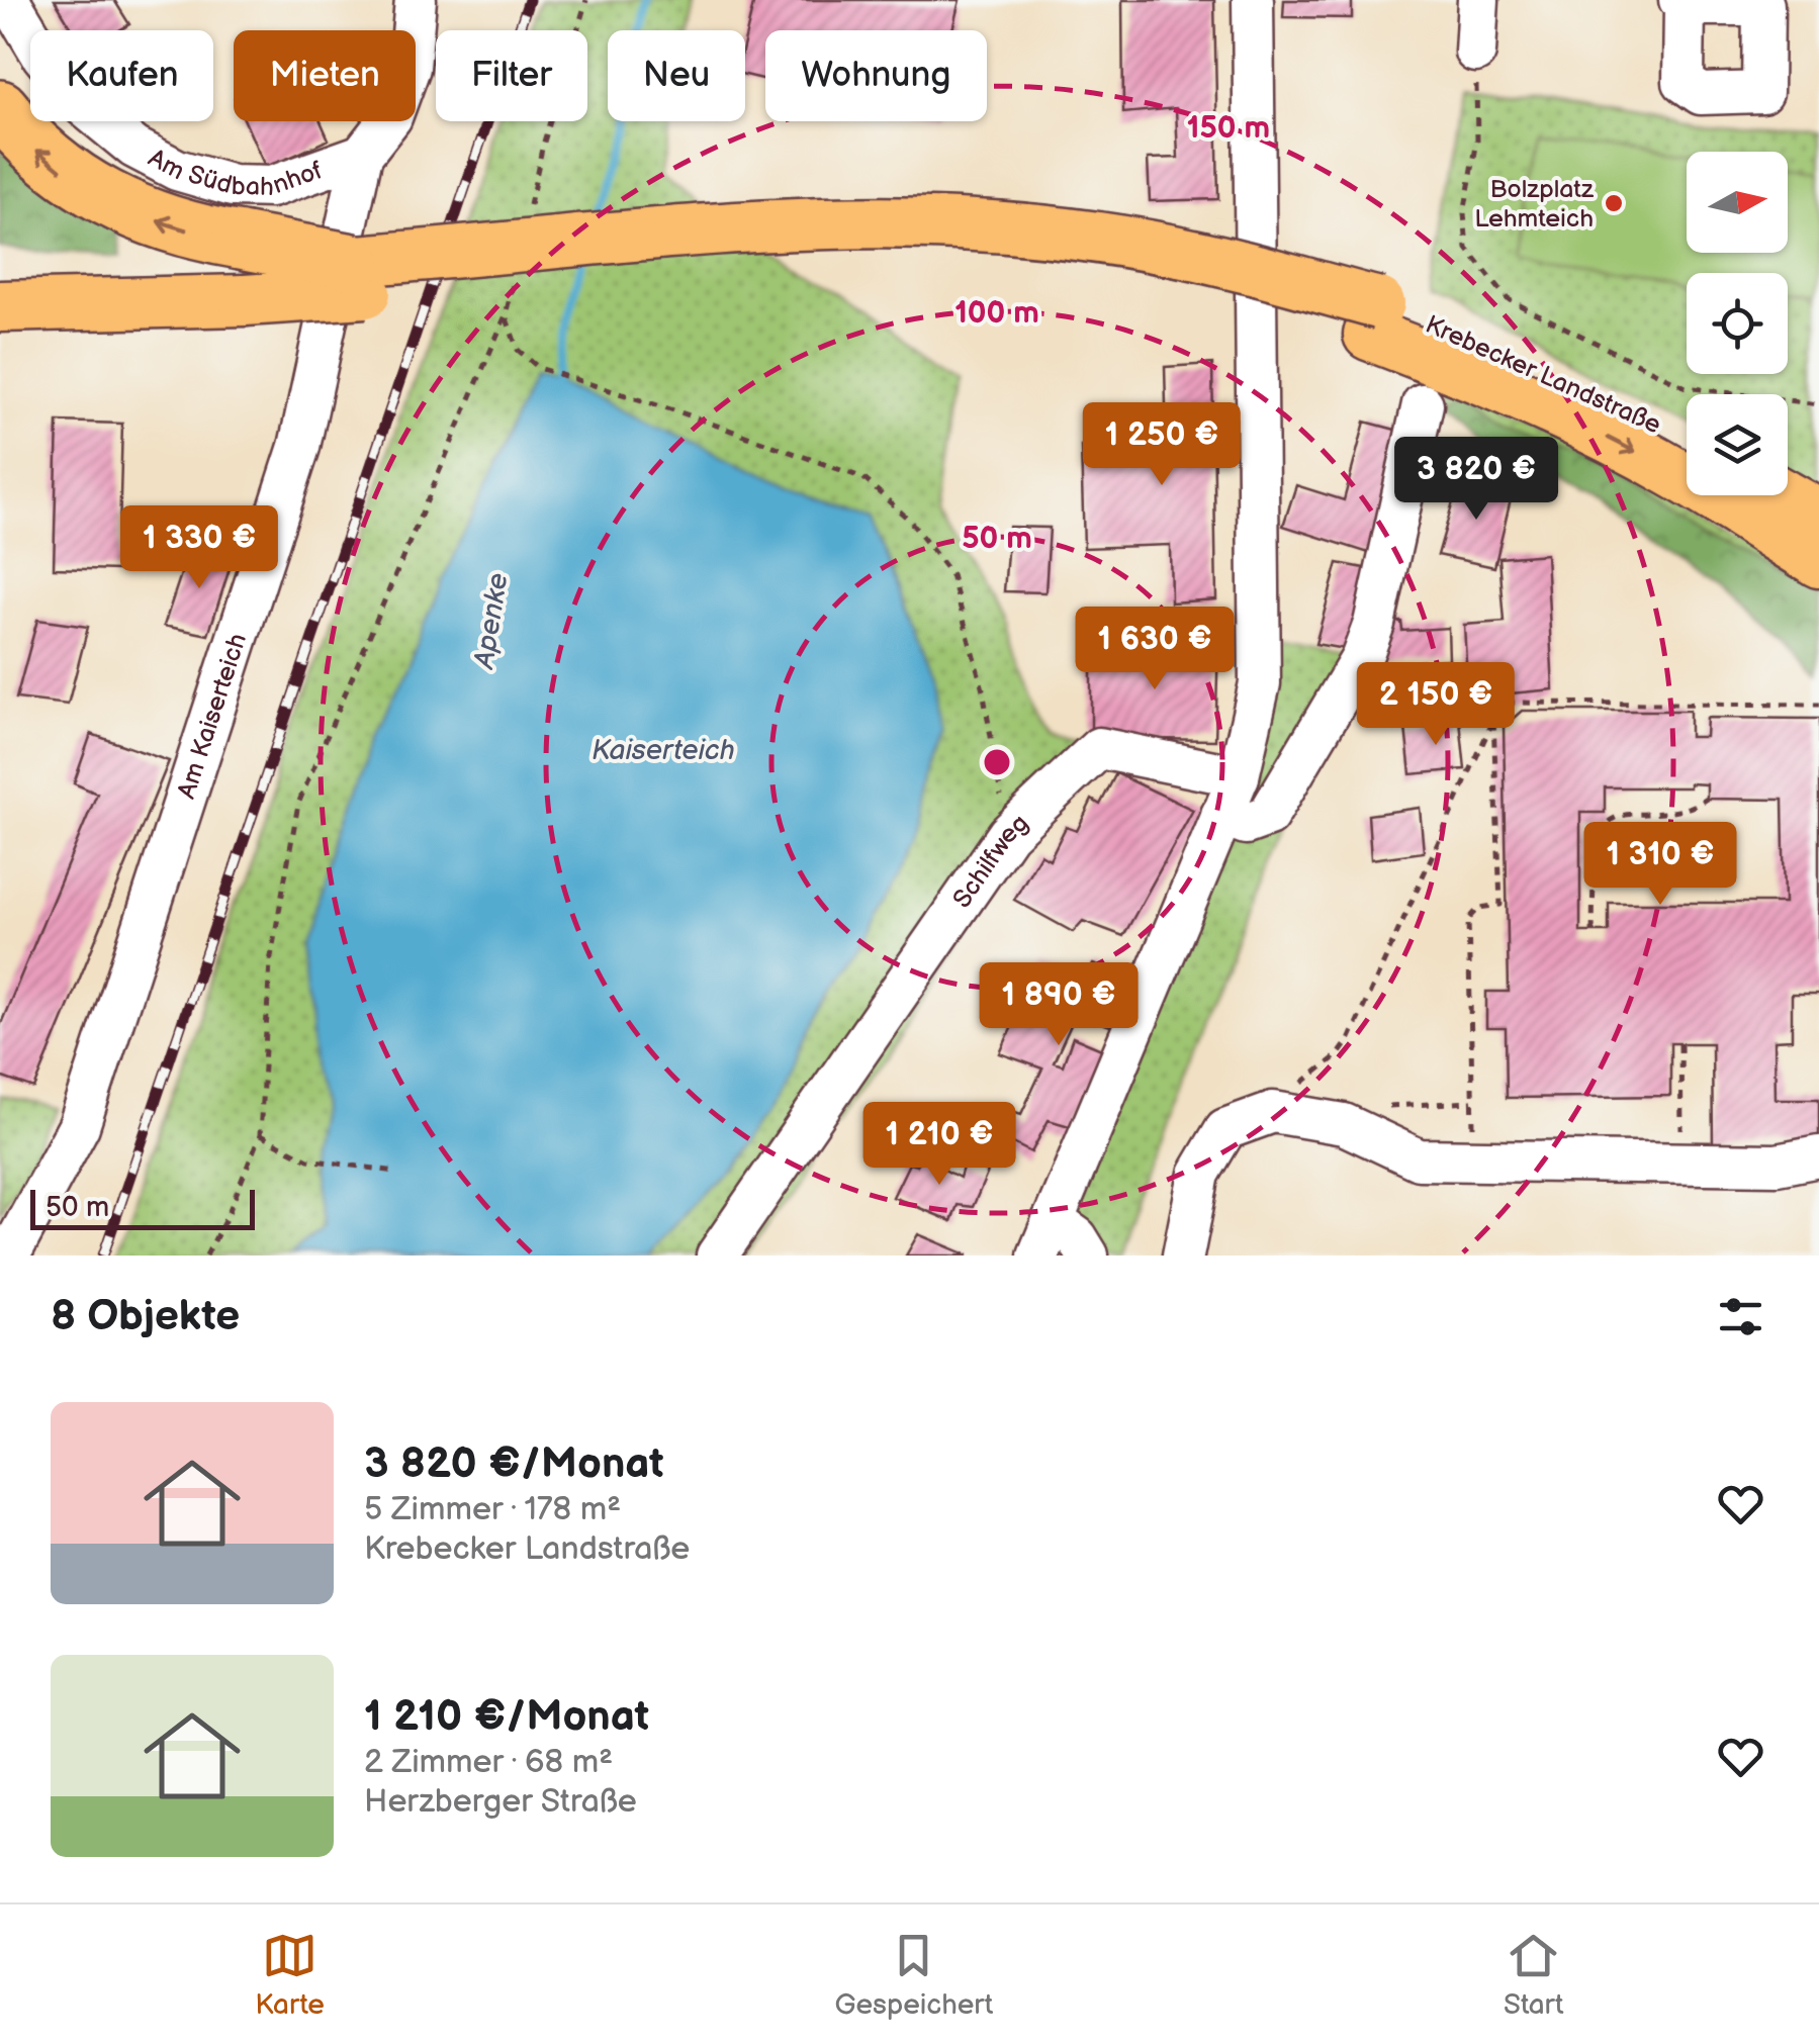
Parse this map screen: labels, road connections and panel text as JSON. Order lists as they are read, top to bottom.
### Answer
{
  "streets": {
    "main road": ["Krebecker Landstraße"],
    "street": ["Am Südbahnhof", "Am Kaiserteich", "Schilfweg"]
  },
  "crossings": [
    ["Am Südbahnhof", "Am Kaiserteich"]
  ],
  "water": ["Apenke", "Kaiserteich"],
  "places": ["Bolzplatz Lehmteich"],
  "scale_bar": "50 m",
  "north": "right",
  "page": {
    "chip": [
      "Kaufen",
      "Mieten",
      "Filter",
      "Neu",
      "Wohnung"
    ],
    "price": [
      "1 250 €",
      "3 820 €",
      "1 330 €",
      "1 630 €",
      "2 150 €",
      "1 310 €",
      "1 890 €",
      "1 210 €"
    ],
    "scale": "50 m",
    "heading": "8 Objekte",
    "list": [
      {
        "name": "3 820 €/Monat",
        "note": "5 Zimmer · 178 m² · Krebecker Landstraße"
      },
      {
        "name": "1 210 €/Monat",
        "note": "2 Zimmer · 68 m² · Herzberger Straße"
      }
    ],
    "tabs": ["Karte", "Gespeichert", "Start"]
  },
  "rings": ["150 m", "100 m", "50 m"]
}
